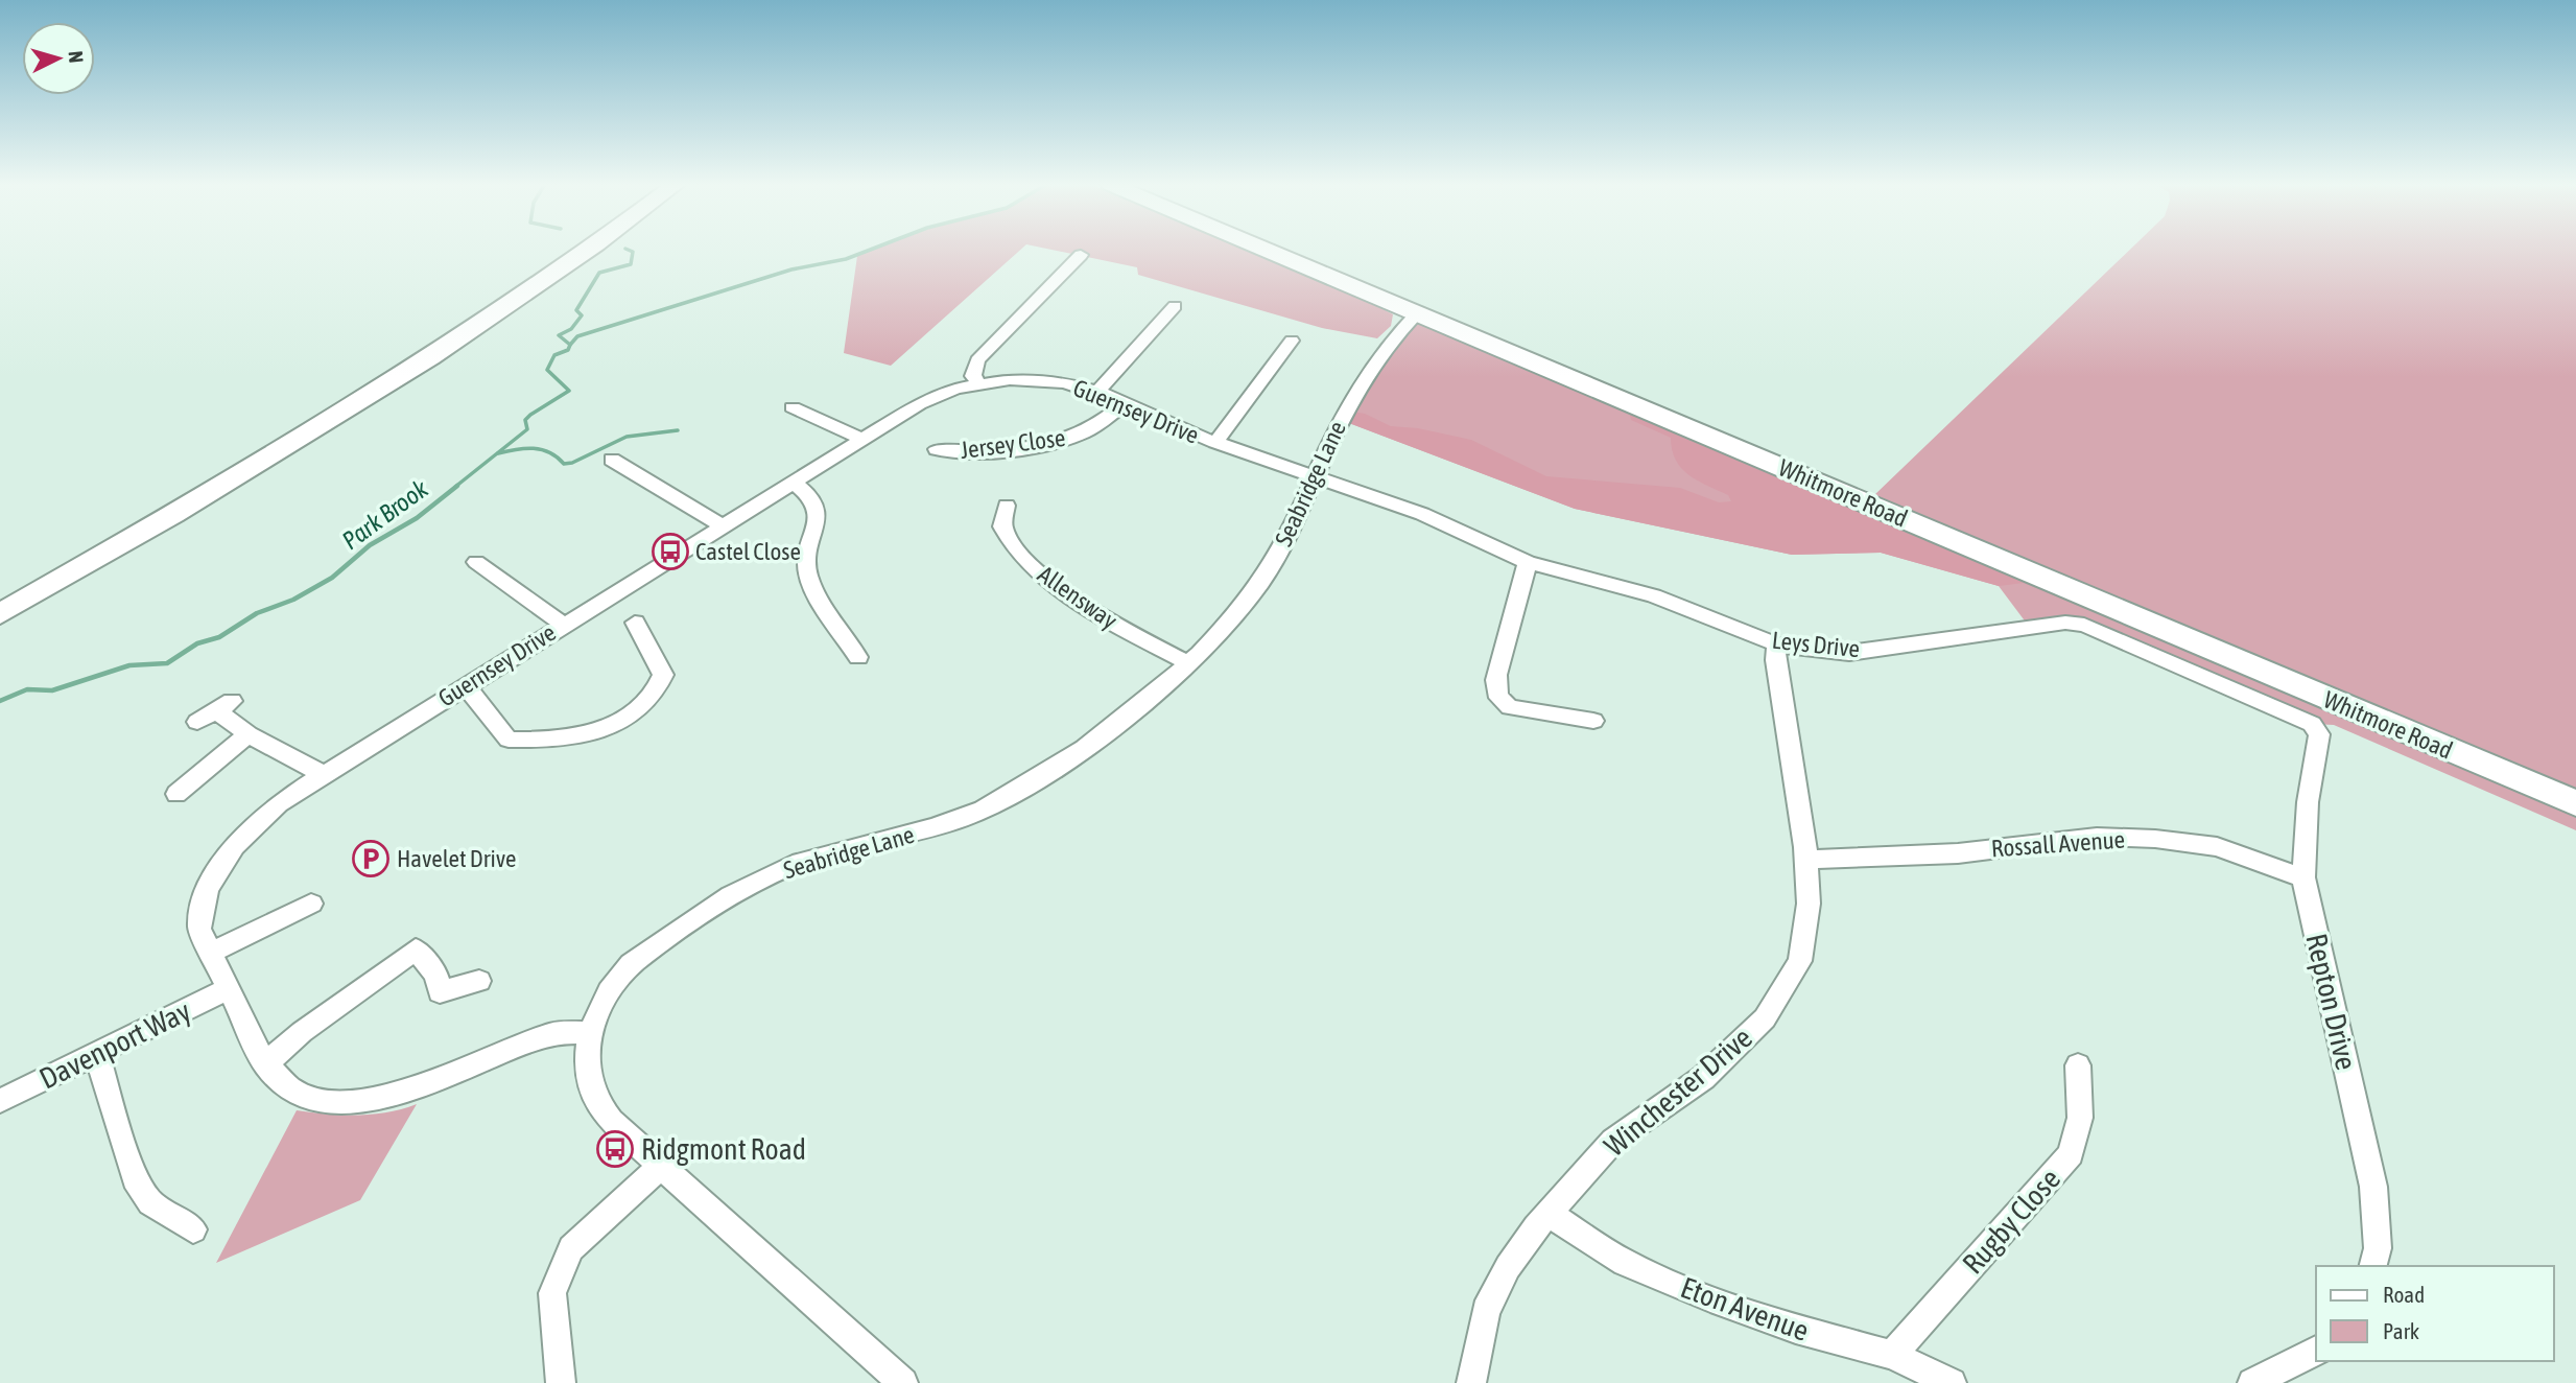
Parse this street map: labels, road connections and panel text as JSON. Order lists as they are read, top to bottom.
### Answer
{
  "streets": {
    "highway": ["Whitmore Road"],
    "street": [
      "Guernsey Drive",
      "Jersey Close",
      "Seabridge Lane",
      "Allensway",
      "Leys Drive",
      "Rossall Avenue",
      "Repton Drive",
      "Davenport Way",
      "Winchester Drive",
      "Rugby Close",
      "Eton Avenue"
    ]
  },
  "crossings": [
    ["Guernsey Drive", "Jersey Close"],
    ["Guernsey Drive", "Seabridge Lane"],
    ["Guernsey Drive", "Leys Drive"],
    ["Guernsey Drive", "Davenport Way"],
    ["Seabridge Lane", "Whitmore Road"],
    ["Seabridge Lane", "Allensway"],
    ["Seabridge Lane", "Leys Drive"],
    ["Leys Drive", "Repton Drive"],
    ["Leys Drive", "Winchester Drive"],
    ["Rossall Avenue", "Repton Drive"],
    ["Rossall Avenue", "Winchester Drive"],
    ["Winchester Drive", "Eton Avenue"],
    ["Rugby Close", "Eton Avenue"]
  ],
  "water": ["Park Brook"],
  "places": {
    "bus stop": ["Castel Close", "Ridgmont Road"],
    "parking": ["Havelet Drive"]
  },
  "legend": ["Road", "Park"],
  "north": "right"
}
